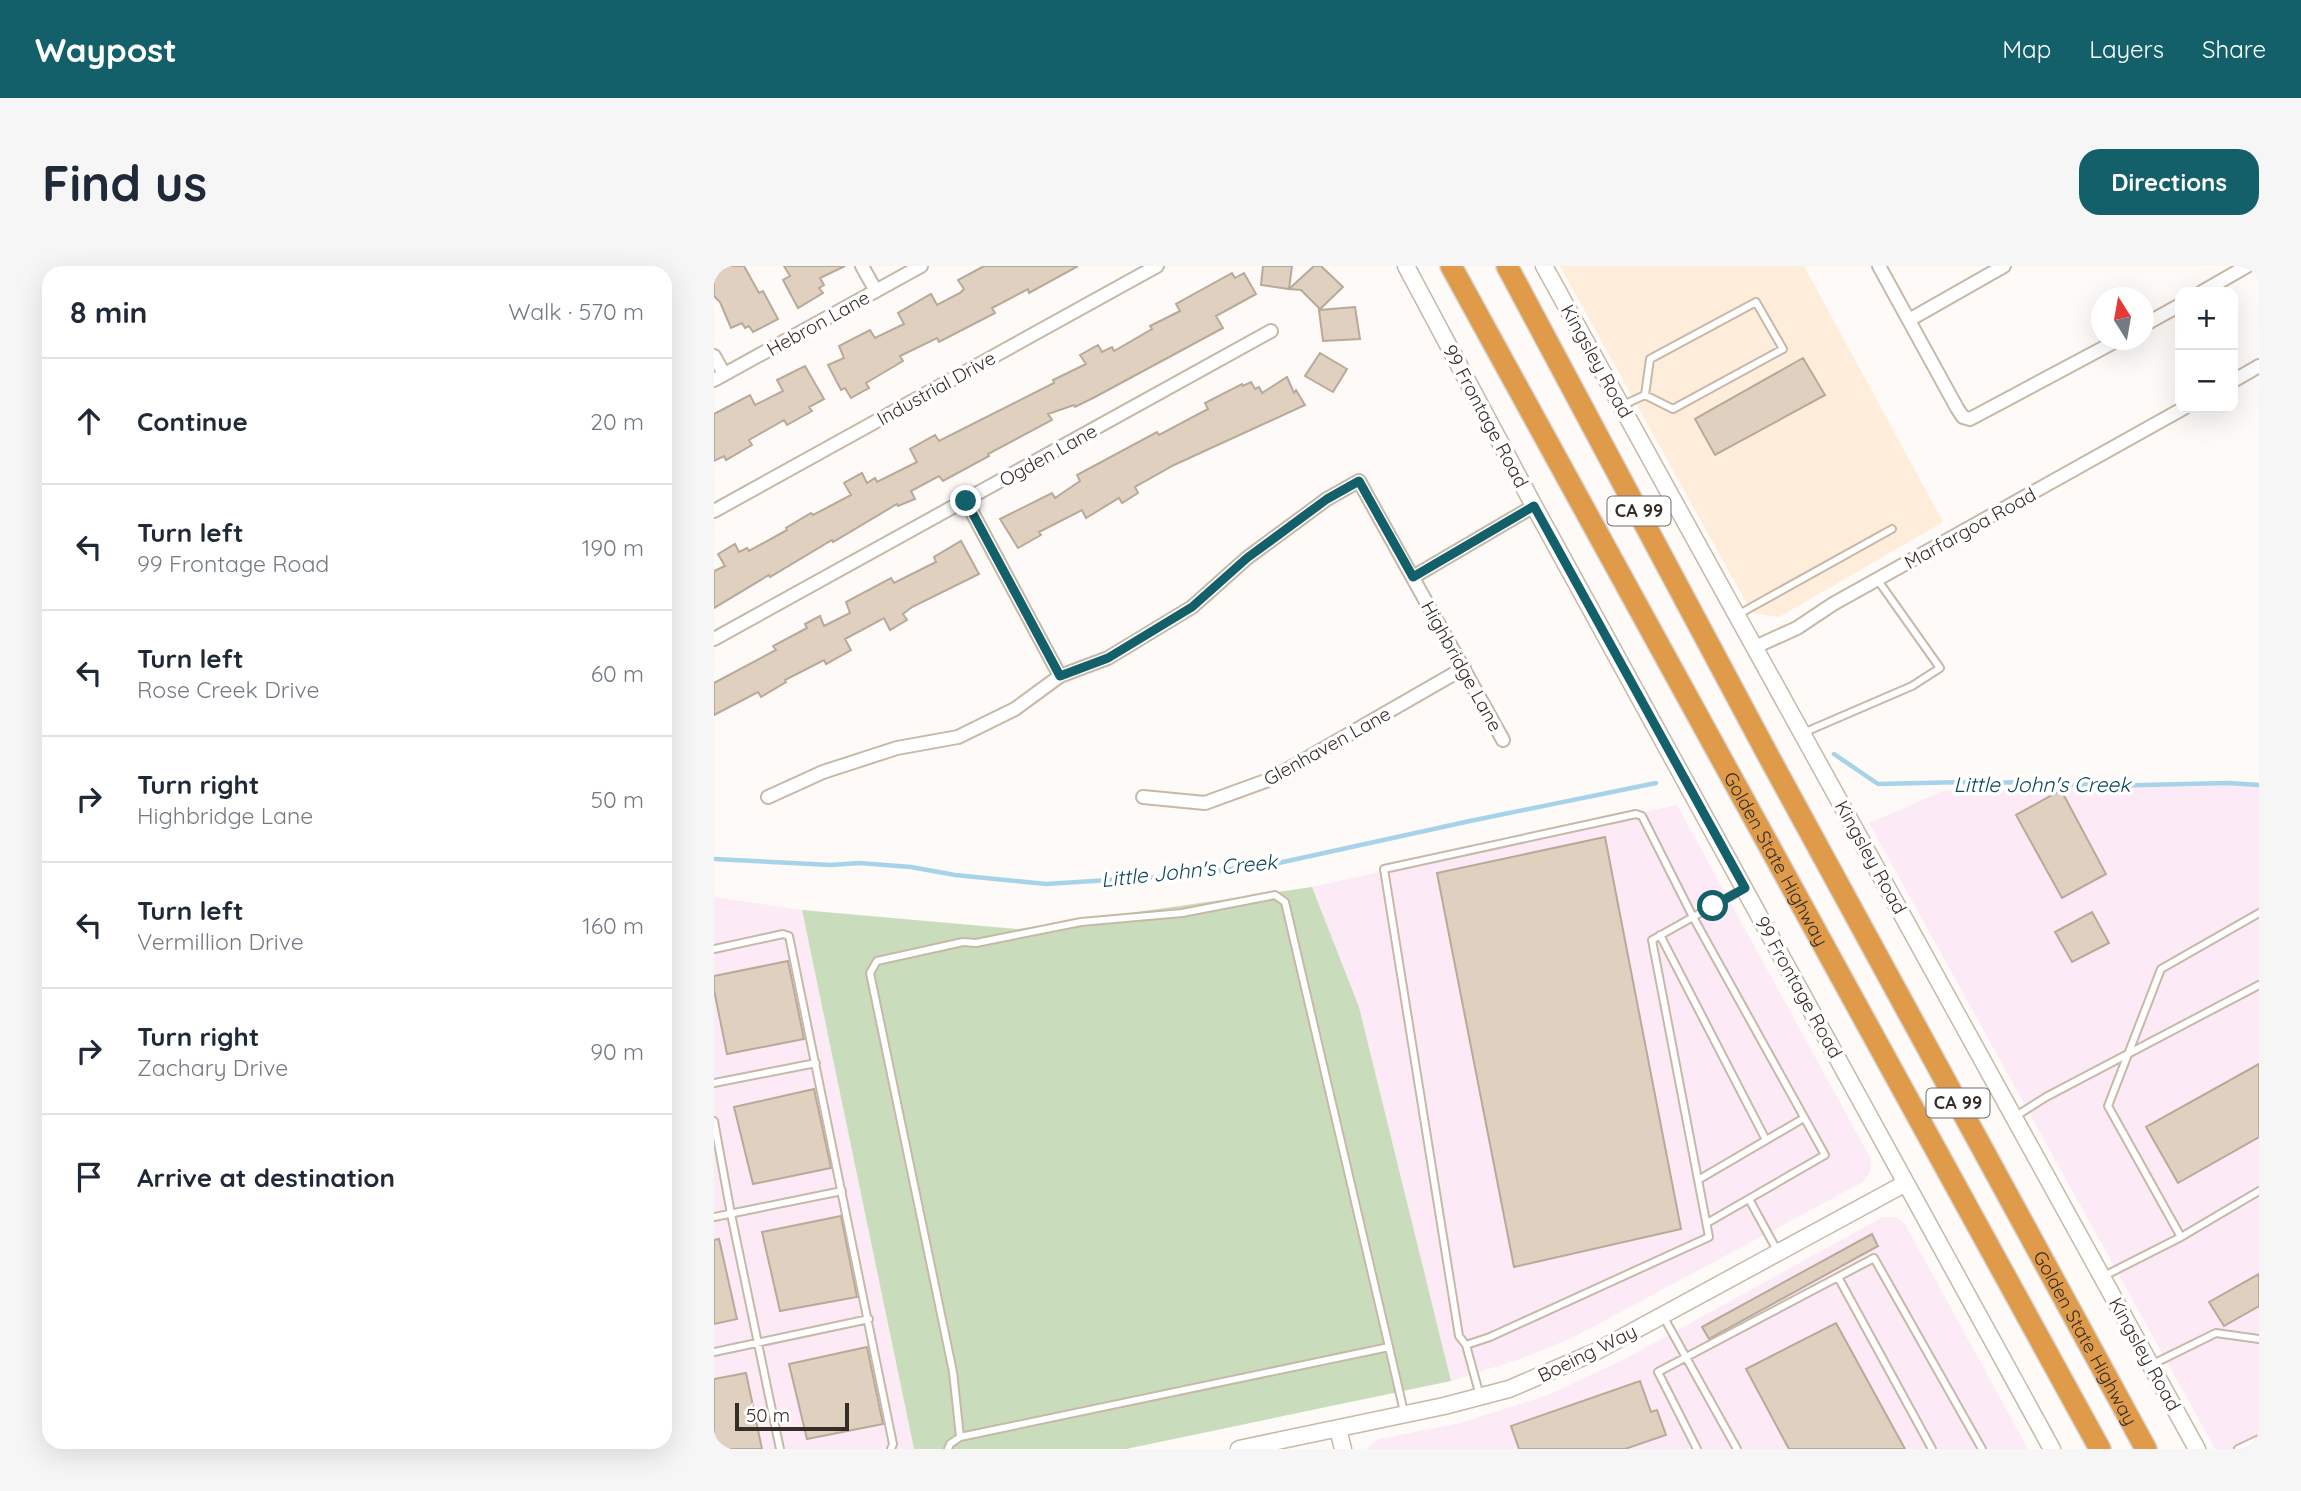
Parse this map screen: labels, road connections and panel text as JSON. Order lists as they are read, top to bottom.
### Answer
{
  "streets": {
    "highway": ["CA 99", "Golden State Highway"],
    "street": [
      "Hebron Lane",
      "Kingsley Road",
      "Industrial Drive",
      "99 Frontage Road",
      "Ogden Lane",
      "Marfargoa Road",
      "Highbridge Lane",
      "Glenhaven Lane",
      "Boeing Way"
    ]
  },
  "crossings": [
    ["Kingsley Road", "Marfargoa Road"],
    ["99 Frontage Road", "Boeing Way"],
    ["Highbridge Lane", "Glenhaven Lane"]
  ],
  "water": ["Little John's Creek"],
  "scale_bar": "50 m",
  "north": "top",
  "page": {
    "header": "Waypost",
    "nav": ["Map", "Layers", "Share"],
    "buttons": "Directions",
    "title": "Find us",
    "heading": ["8 min", "Walk · 570 m"],
    "map_buttons": ["+", "−"],
    "list": [
      ["Continue", "20 m"],
      ["Turn left", "99 Frontage Road", "190 m"],
      ["Turn left", "Rose Creek Drive", "60 m"],
      ["Turn right", "Highbridge Lane", "50 m"],
      ["Turn left", "Vermillion Drive", "160 m"],
      ["Turn right", "Zachary Drive", "90 m"],
      "Arrive at destination"
    ],
    "scale": "50 m"
  }
}
